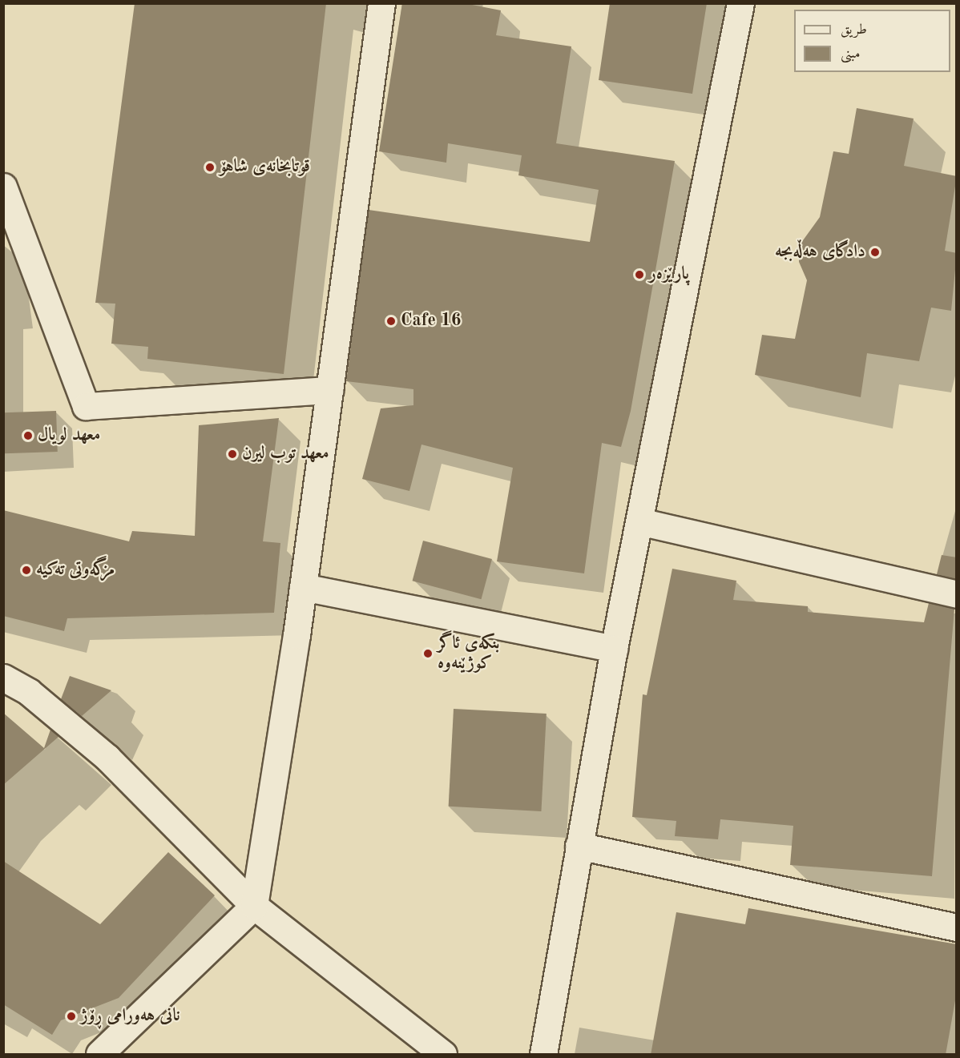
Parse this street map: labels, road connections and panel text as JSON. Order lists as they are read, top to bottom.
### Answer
{
  "places": [
    "قوتابخانەی شاهۆ",
    "دادگای هەڵەبجە",
    "پارێزەر",
    "Cafe 16",
    "معهد لويال",
    "معهد توب ليرن",
    "مزگەوتی تەکیە",
    "بنکەی ئاگر کوژێنەوە",
    "نانی هەورامی ڕۆژ"
  ],
  "legend": ["طريق", "مبنى"]
}
